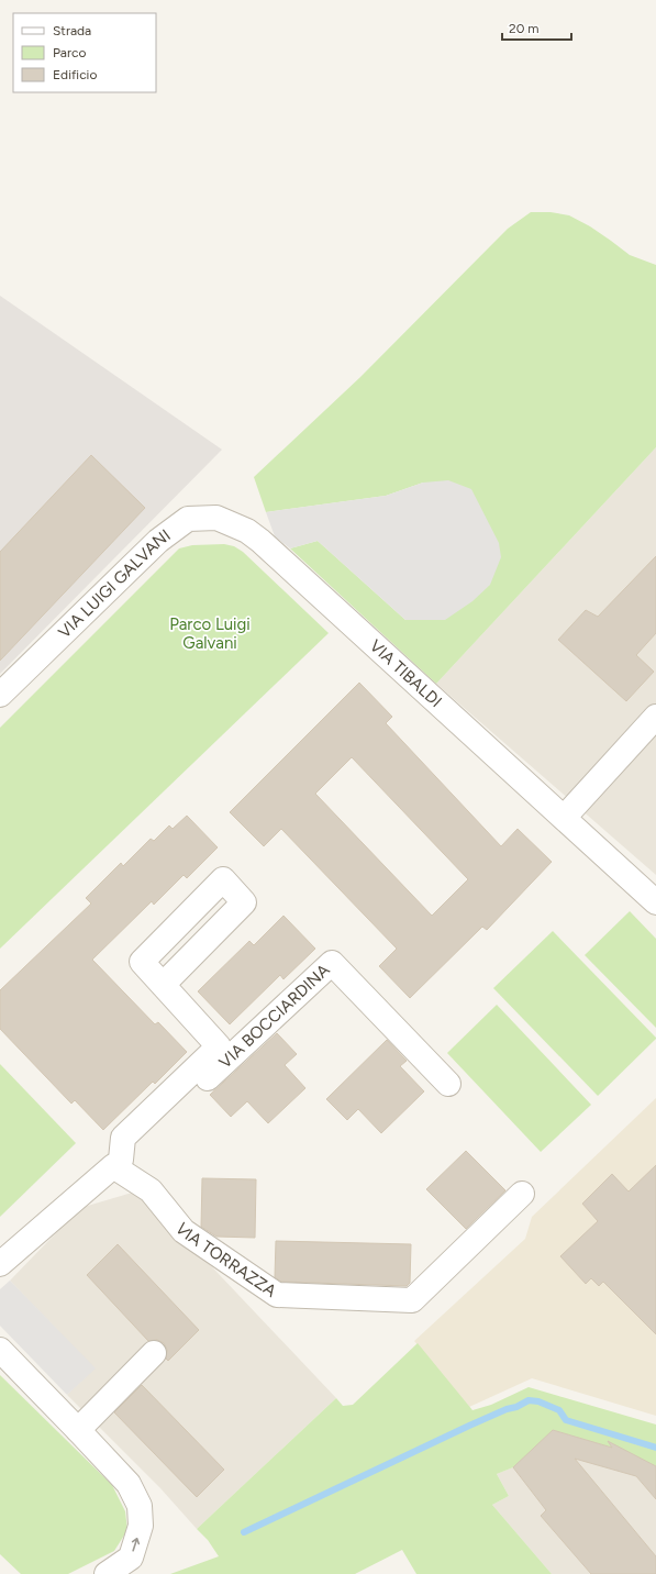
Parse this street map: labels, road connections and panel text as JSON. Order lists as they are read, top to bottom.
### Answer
{
  "streets": {
    "street": [
      "VIA LUIGI GALVANI",
      "VIA TIBALDI",
      "VIA BOCCIARDINA",
      "VIA TORRAZZA"
    ]
  },
  "crossings": [
    ["VIA LUIGI GALVANI", "VIA TIBALDI"],
    ["VIA BOCCIARDINA", "VIA TORRAZZA"]
  ],
  "parks": ["Parco Luigi Galvani"],
  "legend": ["Strada", "Parco", "Edificio"],
  "scale_bar": "20 m"
}
